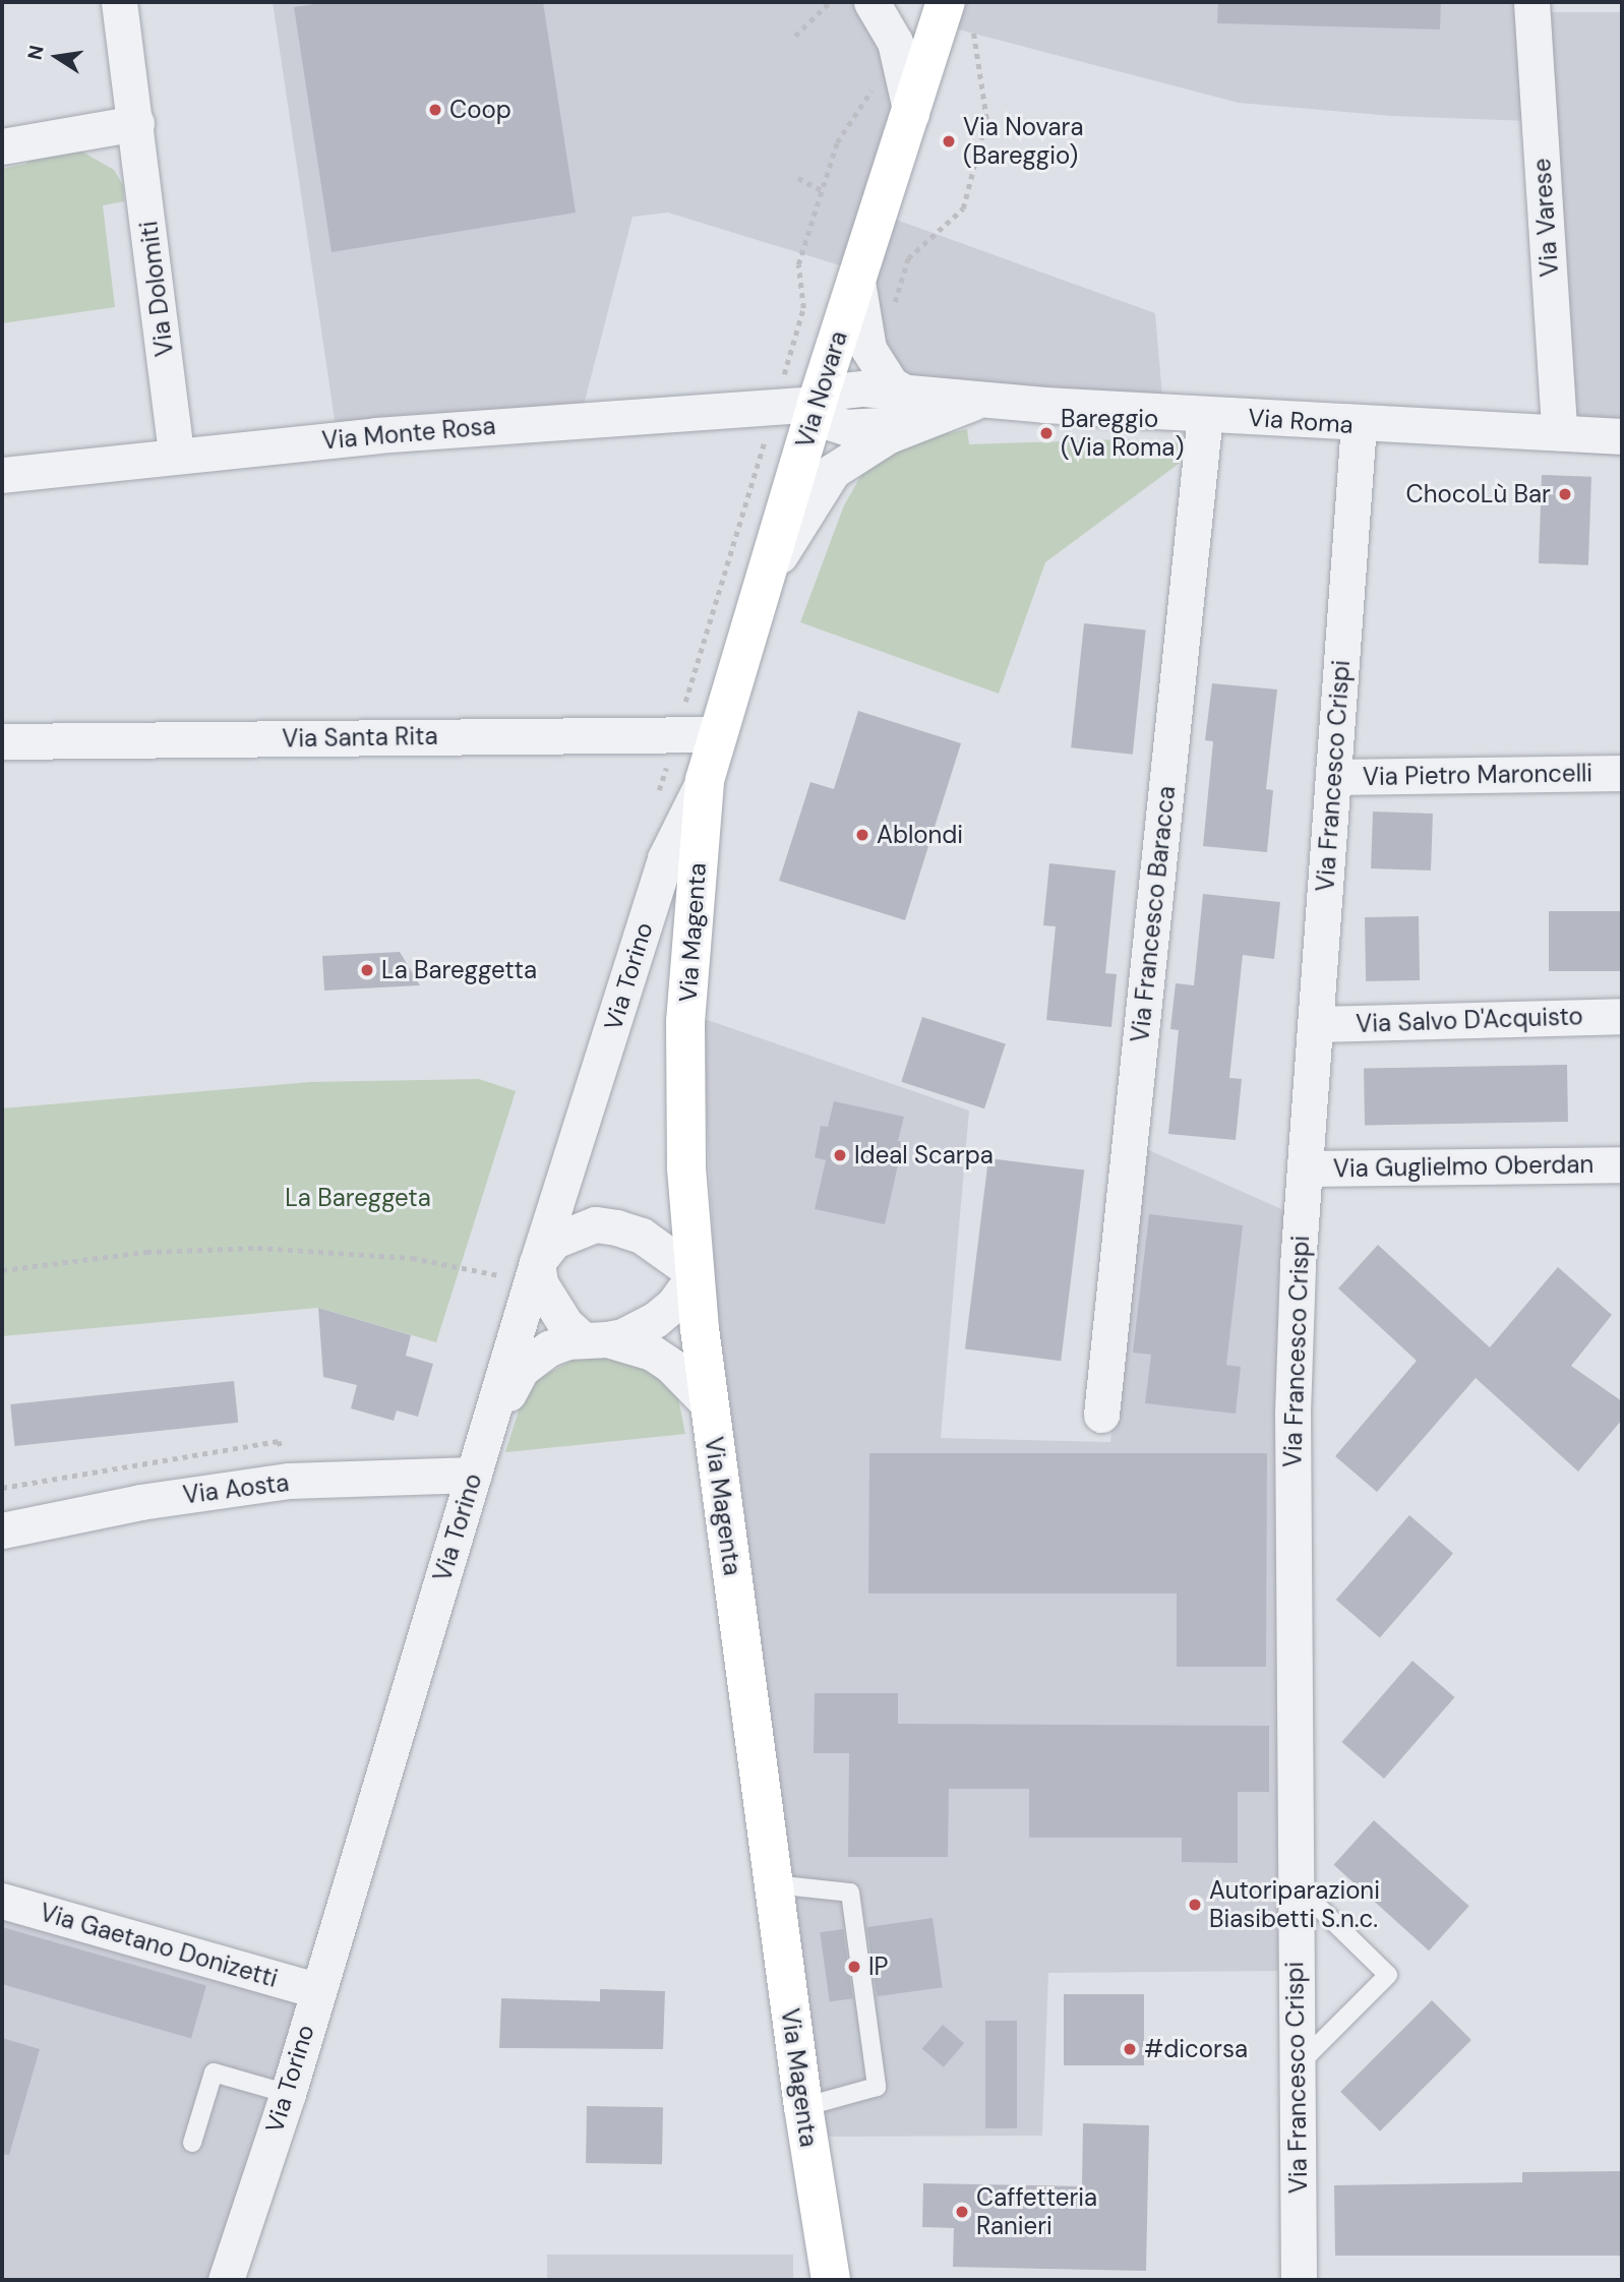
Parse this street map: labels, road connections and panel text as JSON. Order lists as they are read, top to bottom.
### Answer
{
  "streets": {
    "main road": ["Via Novara", "Via Magenta"],
    "street": [
      "Via Varese",
      "Via Dolomiti",
      "Via Roma",
      "Via Monte Rosa",
      "Via Santa Rita",
      "Via Pietro Maroncelli",
      "Via Francesco Crispi",
      "Via Francesco Baracca",
      "Via Torino",
      "Via Salvo D'Acquisto",
      "Via Guglielmo Oberdan",
      "Via Aosta",
      "Via Gaetano Donizetti"
    ]
  },
  "crossings": [
    ["Via Varese", "Via Roma"],
    ["Via Dolomiti", "Via Monte Rosa"],
    ["Via Novara", "Via Roma"],
    ["Via Novara", "Via Monte Rosa"],
    ["Via Novara", "Via Santa Rita"],
    ["Via Novara", "Via Magenta"],
    ["Via Novara", "Via Torino"],
    ["Via Roma", "Via Monte Rosa"],
    ["Via Roma", "Via Francesco Crispi"],
    ["Via Roma", "Via Francesco Baracca"],
    ["Via Pietro Maroncelli", "Via Francesco Crispi"],
    ["Via Francesco Crispi", "Via Salvo D'Acquisto"],
    ["Via Francesco Crispi", "Via Guglielmo Oberdan"],
    ["Via Magenta", "Via Torino"],
    ["Via Torino", "Via Aosta"],
    ["Via Torino", "Via Gaetano Donizetti"]
  ],
  "parks": ["La Bareggeta"],
  "places": [
    "Coop",
    "Via Novara (Bareggio)",
    "Bareggio (Via Roma)",
    "ChocoLù Bar",
    "Ablondi",
    "La Bareggetta",
    "Ideal Scarpa",
    "Autoriparazioni Biasibetti S.n.c.",
    "IP",
    "#dicorsa",
    "Caffetteria Ranieri"
  ],
  "north": "left"
}
